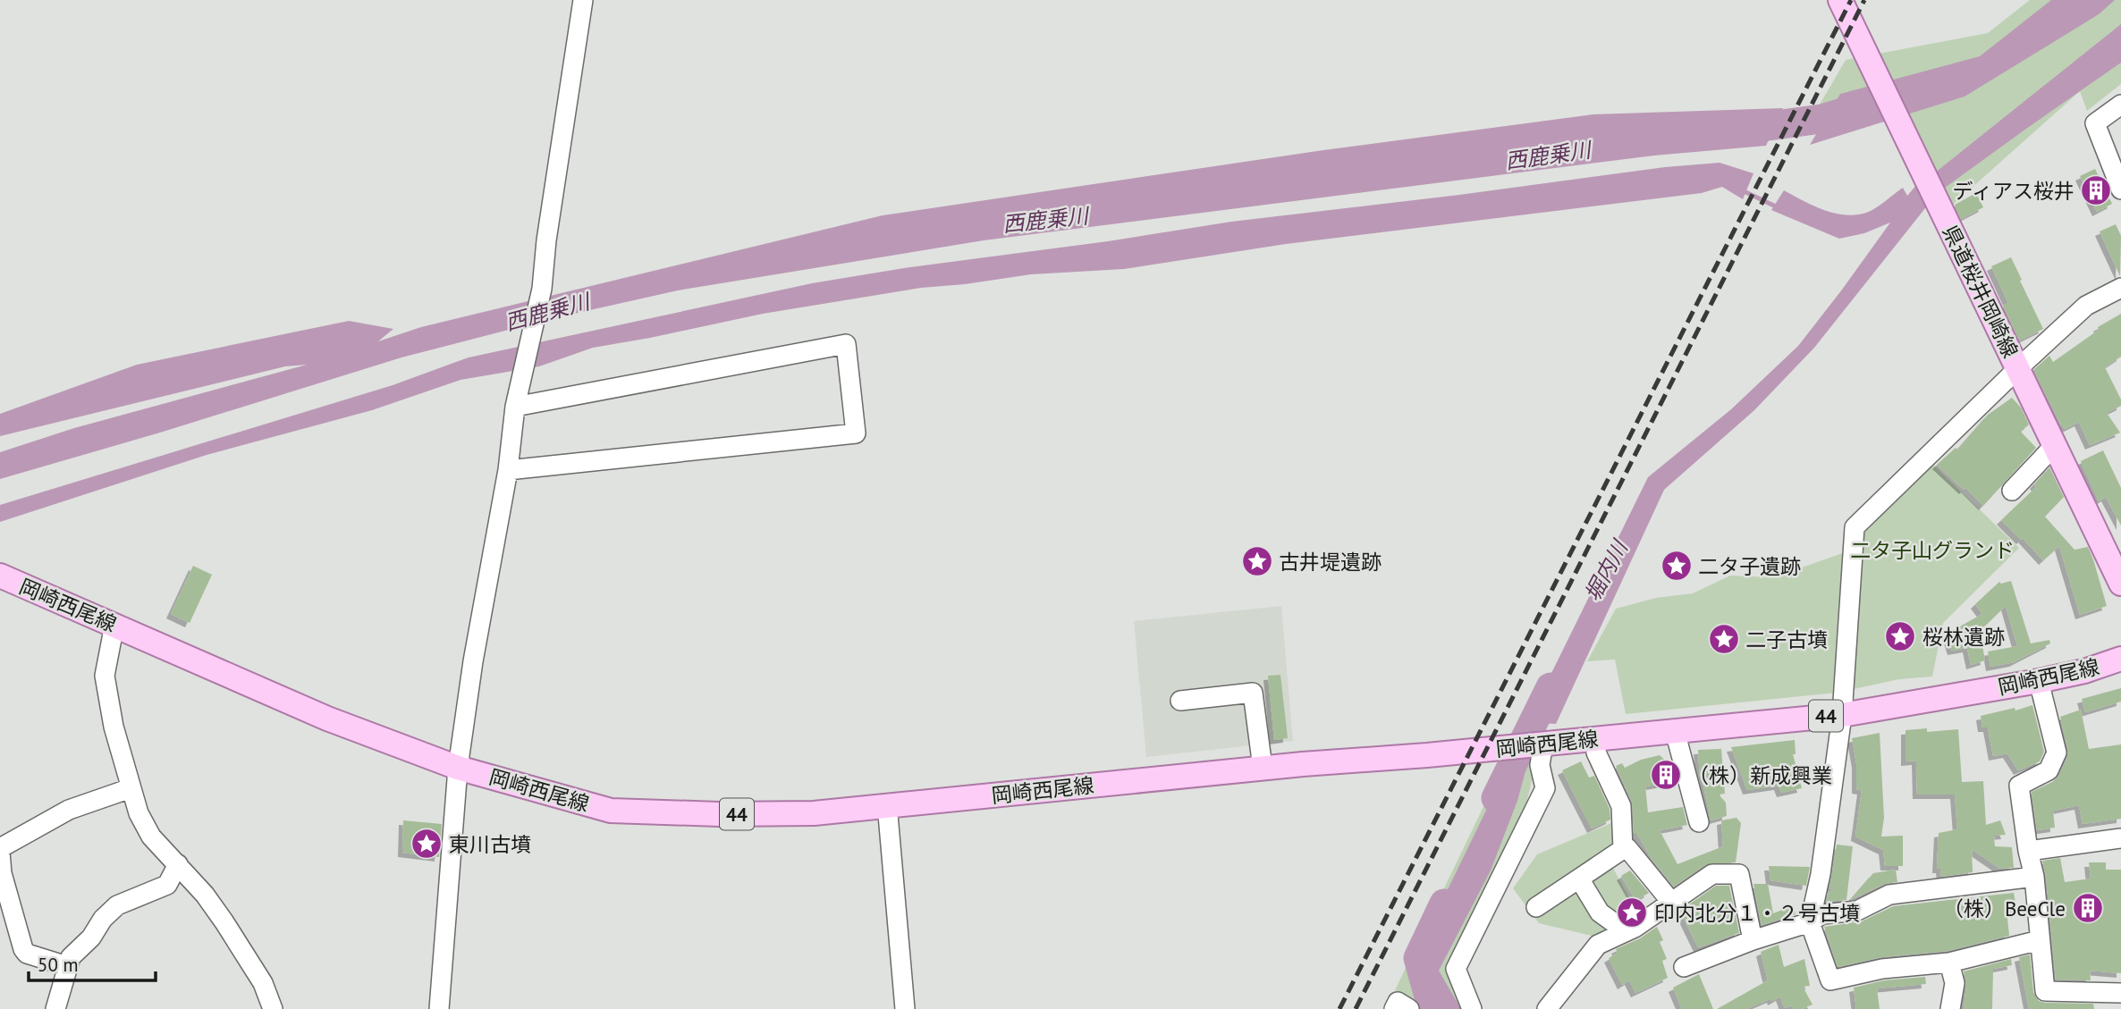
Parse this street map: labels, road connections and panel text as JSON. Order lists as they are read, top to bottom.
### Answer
{
  "streets": {
    "main road": ["県道桜井岡崎線", "岡崎西尾線", "44"]
  },
  "water": ["西鹿乗川", "堀内川"],
  "parks": ["二タ子山グランド"],
  "places": {
    "building": ["ディアス桜井", "（株）新成興業", "（株）BeeCle"],
    "place": [
      "古井堤遺跡",
      "二タ子遺跡",
      "桜林遺跡",
      "二子古墳",
      "東川古墳",
      "印内北分１・２号古墳"
    ]
  },
  "scale_bar": "50 m"
}
